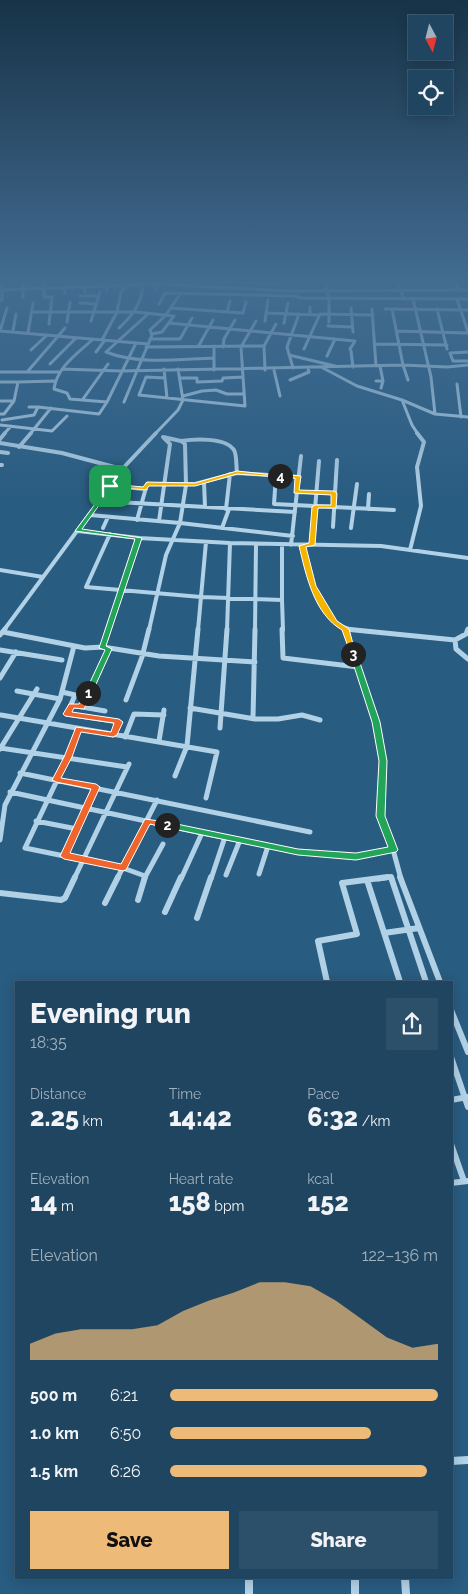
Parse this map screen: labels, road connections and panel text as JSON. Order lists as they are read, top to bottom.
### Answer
{
  "north": "bottom",
  "page": {
    "pins": [
      "4",
      "3",
      "1",
      "2"
    ],
    "heading": ["Evening run", "18:35"],
    "stats": [
      ["Distance", "2.25 km"],
      ["Time", "14:42"],
      ["Pace", "6:32 /km"],
      ["Elevation", "14 m"],
      ["Heart rate", "158 bpm"],
      ["kcal", "152"]
    ],
    "chart": ["Elevation", "122–136 m"],
    "list": [
      {
        "name": "500 m",
        "note": "6:21"
      },
      {
        "name": "1.0 km",
        "note": "6:50"
      },
      {
        "name": "1.5 km",
        "note": "6:26"
      }
    ],
    "buttons": ["Save", "Share"]
  }
}
